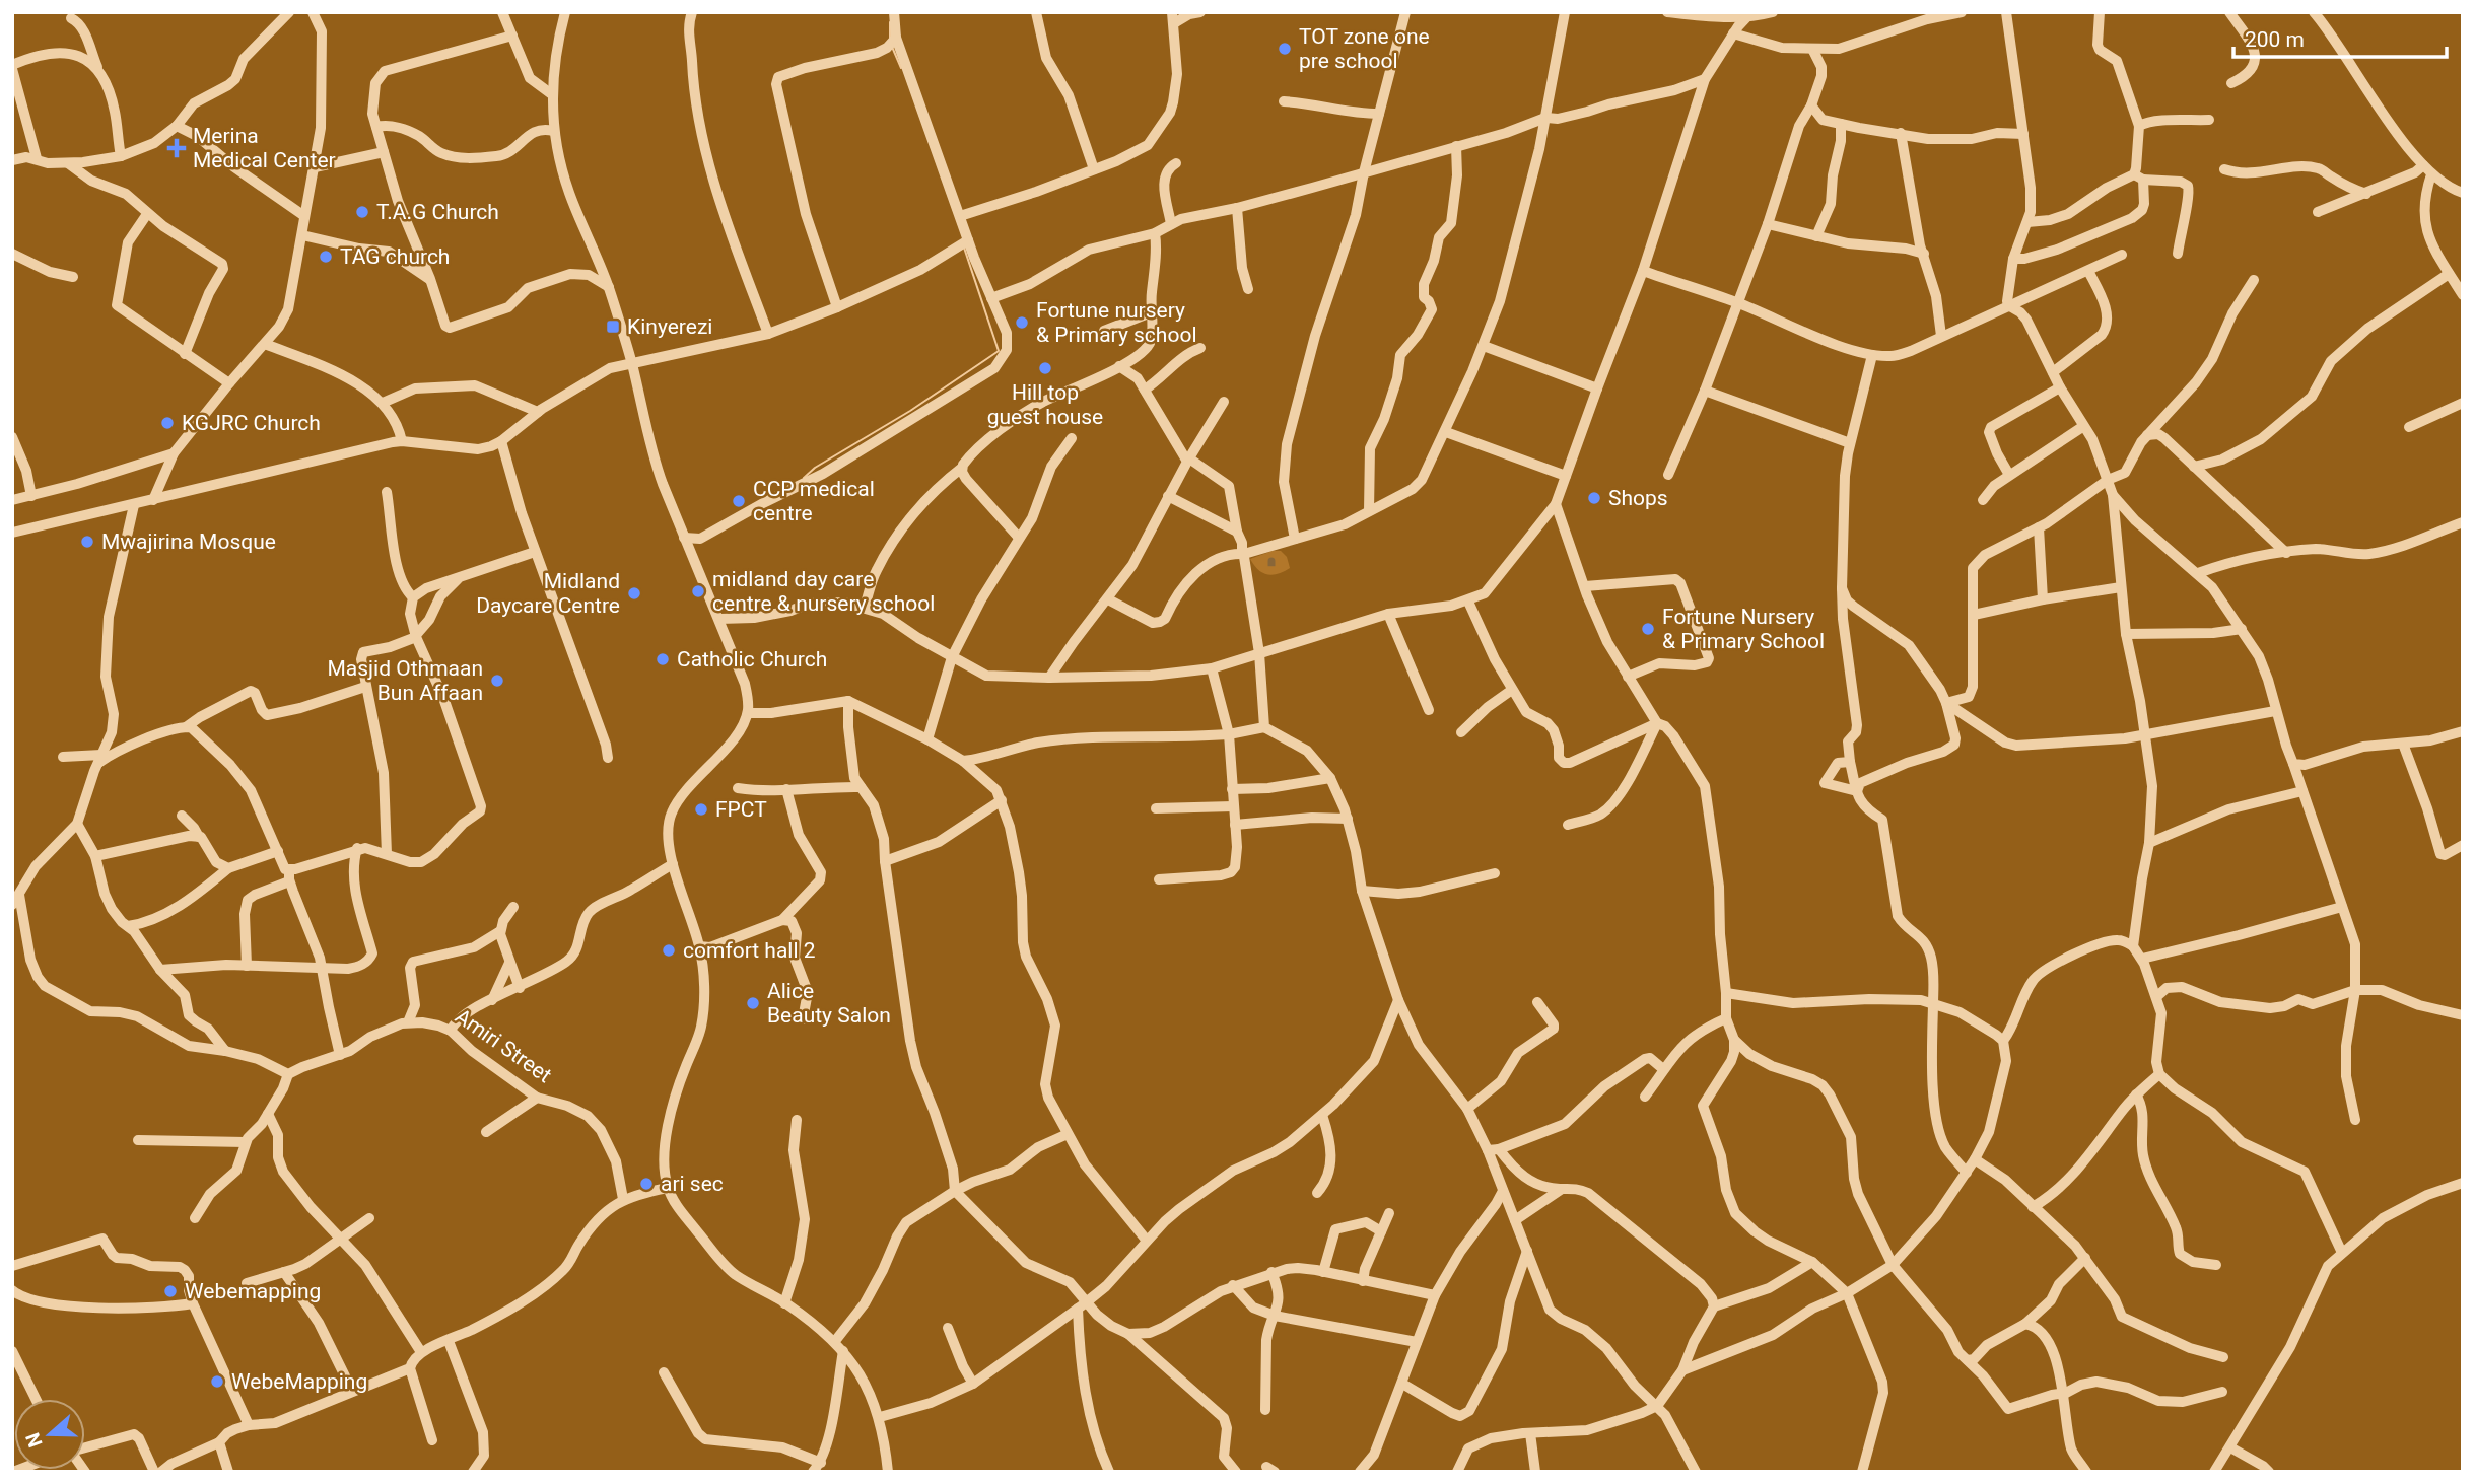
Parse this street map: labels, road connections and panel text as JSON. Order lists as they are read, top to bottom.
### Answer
{
  "streets": {
    "street": ["Amiri Street"]
  },
  "places": {
    "other": [
      "TOT zone one pre school",
      "T.A.G Church",
      "TAG church",
      "Fortune nursery & Primary school",
      "Hill top guest house",
      "KGJRC Church",
      "Shops",
      "CCP medical centre",
      "Mwajirina Mosque",
      "midland day care centre & nursery school",
      "Midland Daycare Centre",
      "Fortune Nursery & Primary School",
      "Catholic Church",
      "Masjid Othmaan Bun Affaan",
      "FPCT",
      "comfort hall 2",
      "Alice Beauty Salon",
      "ari sec",
      "Webemapping",
      "WebeMapping"
    ],
    "health": ["Merina Medical Center"],
    "transit": ["Kinyerezi"]
  },
  "scale_bar": "200 m",
  "north": "left"
}
